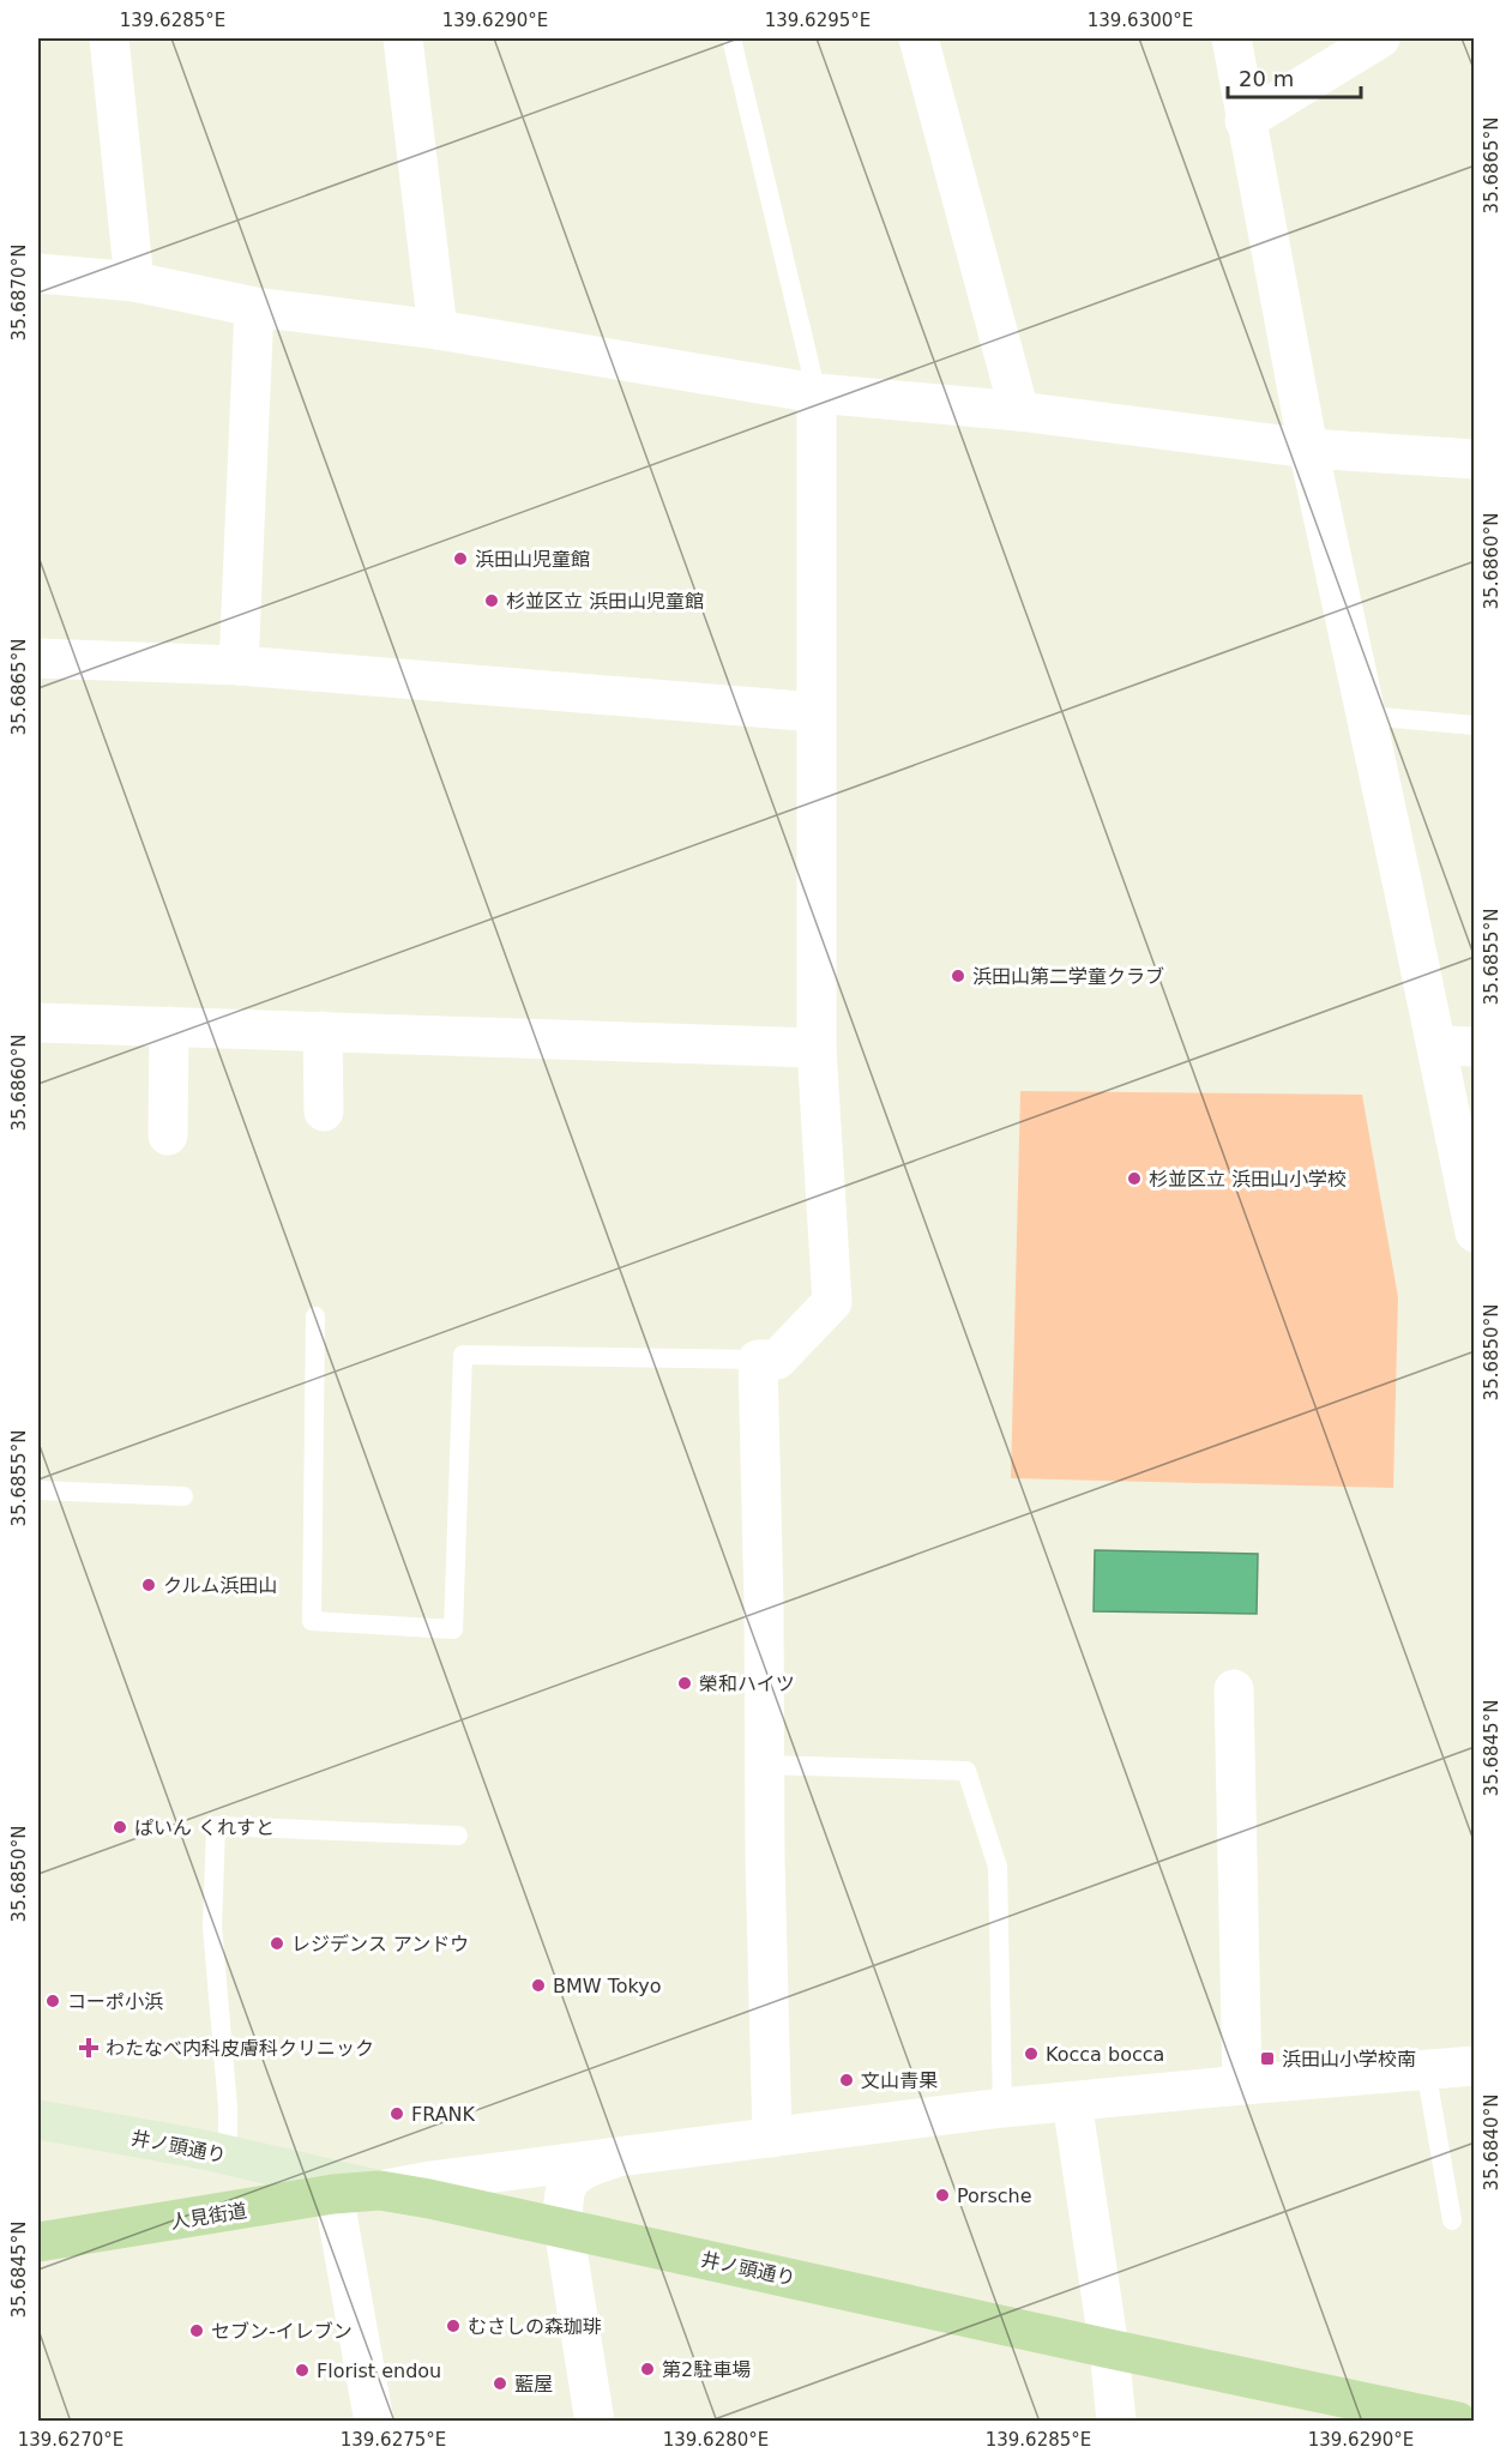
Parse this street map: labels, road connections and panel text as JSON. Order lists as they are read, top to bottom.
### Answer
{
  "streets": {
    "main road": ["井ノ頭通り", "人見街道"]
  },
  "crossings": [
    ["井ノ頭通り", "人見街道"]
  ],
  "places": {
    "other": [
      "浜田山児童館",
      "杉並区立 浜田山児童館",
      "浜田山第二学童クラブ",
      "杉並区立 浜田山小学校",
      "クルム浜田山",
      "榮和ハイツ",
      "ぱいん くれすと",
      "レジデンス アンドウ",
      "BMW Tokyo",
      "コーポ小浜",
      "Kocca bocca",
      "文山青果",
      "FRANK",
      "Porsche",
      "むさしの森珈琲",
      "セブン-イレブン",
      "第2駐車場",
      "Florist endou",
      "藍屋"
    ],
    "health": ["わたなべ内科皮膚科クリニック"],
    "transit": ["浜田山小学校南"]
  },
  "scale_bar": "20 m",
  "coordinates": [
    "139.6285°E",
    "139.6290°E",
    "139.6295°E",
    "139.6300°E",
    "35.6865°N",
    "35.6870°N",
    "35.6860°N",
    "35.6855°N",
    "35.6850°N",
    "35.6845°N",
    "35.6840°N",
    "139.6270°E",
    "139.6275°E",
    "139.6280°E"
  ]
}
